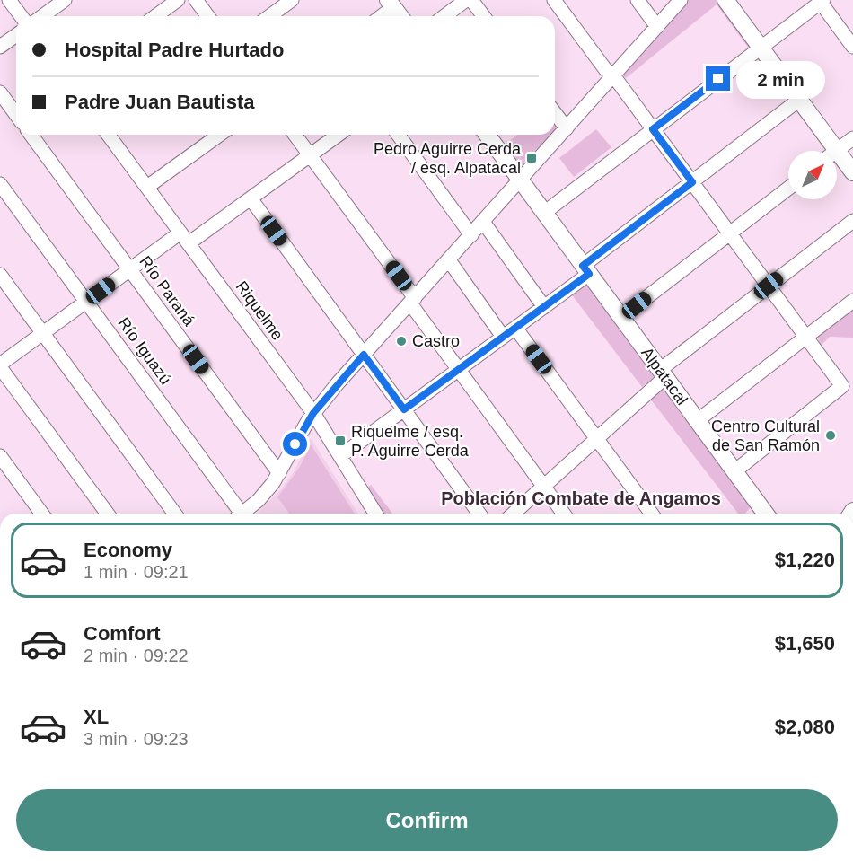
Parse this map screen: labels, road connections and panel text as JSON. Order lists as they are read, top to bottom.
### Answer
{
  "streets": {
    "main road": ["Alpatacal"],
    "street": ["Río Paraná", "Riquelme", "Río Iguazú"]
  },
  "districts": ["Población Combate de Angamos"],
  "places": {
    "transit": ["Pedro Aguirre Cerda / esq. Alpatacal", "Riquelme / esq. P. Aguirre Cerda"],
    "other": ["Castro", "Centro Cultural de San Ramón"]
  },
  "north": "top right",
  "page": {
    "banner": ["Hospital Padre Hurtado", "Padre Juan Bautista"],
    "bubble": "2 min",
    "list": [
      {
        "name": "Economy",
        "note": "1 min · 09:21",
        "value": "$1,220"
      },
      {
        "name": "Comfort",
        "note": "2 min · 09:22",
        "value": "$1,650"
      },
      {
        "name": "XL",
        "note": "3 min · 09:23",
        "value": "$2,080"
      }
    ],
    "buttons": "Confirm"
  }
}
